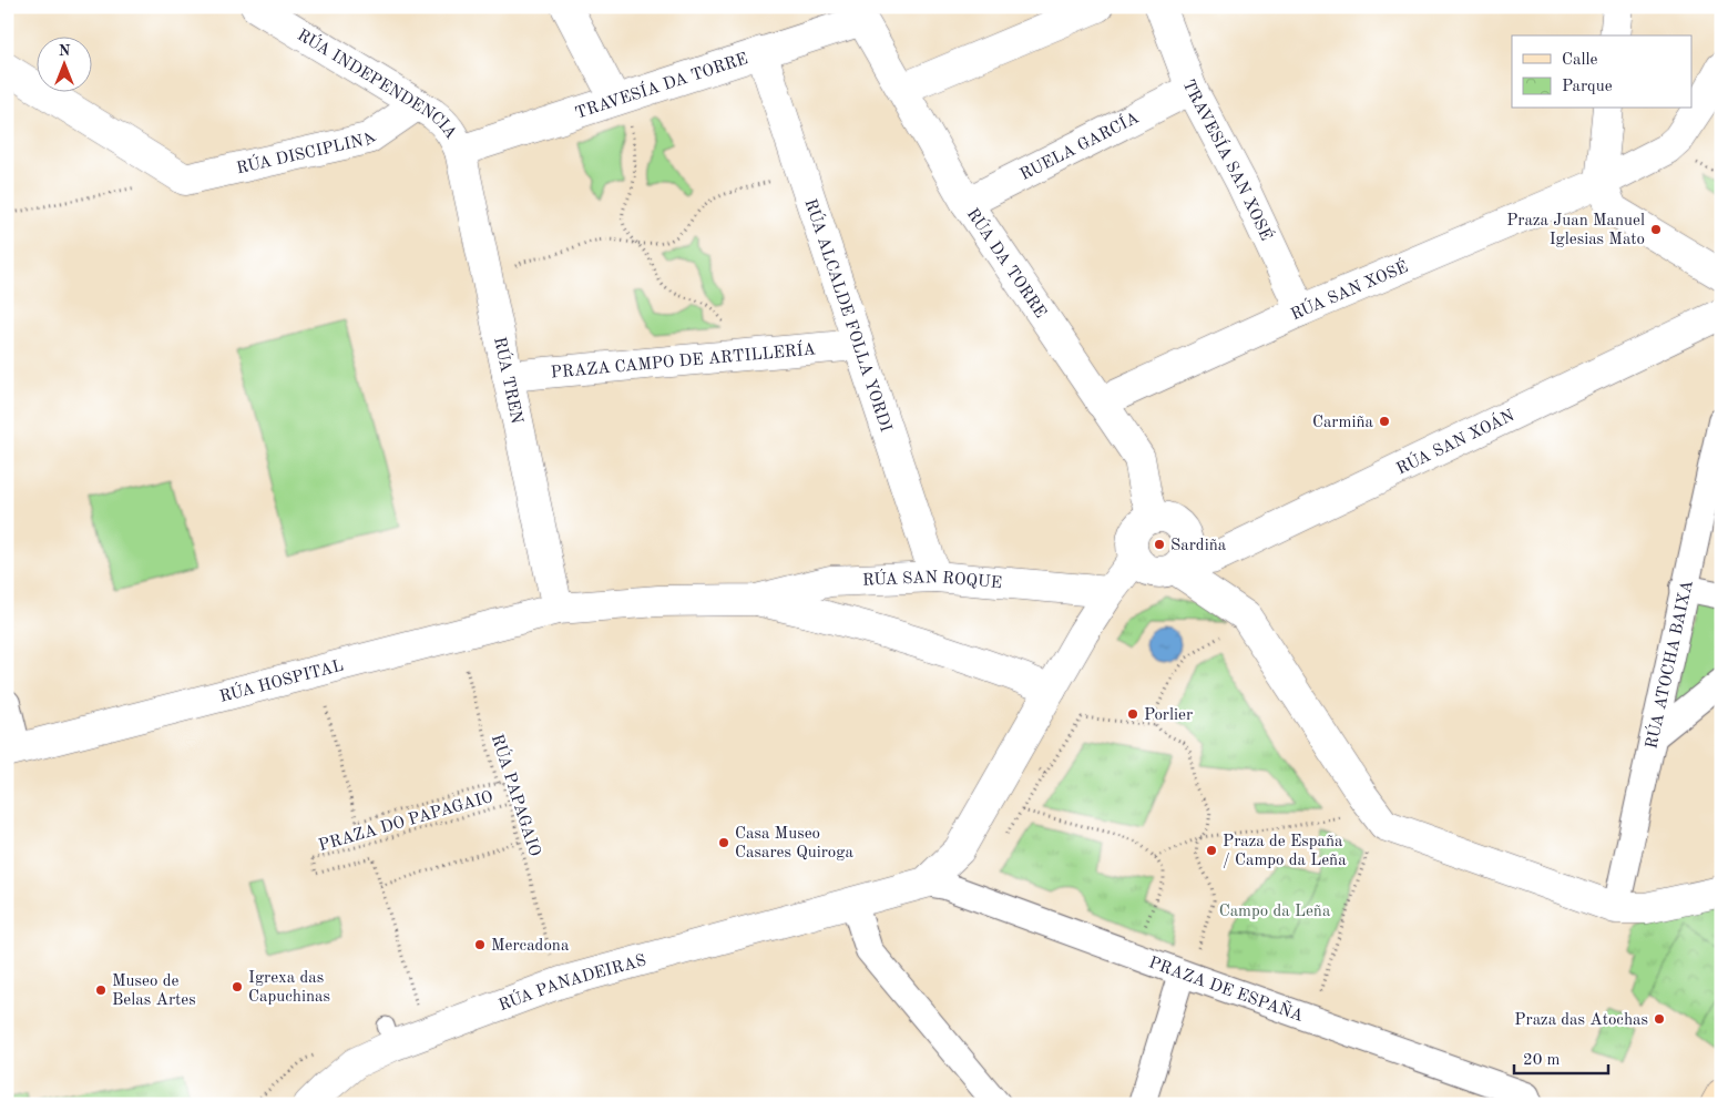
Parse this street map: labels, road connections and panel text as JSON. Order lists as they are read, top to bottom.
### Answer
{
  "streets": {
    "street": [
      "RÚA INDEPENDENCIA",
      "TRAVESÍA DA TORRE",
      "RUELA GARCÍA",
      "RÚA DISCIPLINA",
      "TRAVESÍA SAN XOSÉ",
      "RÚA DA TORRE",
      "RÚA SAN XOSÉ",
      "RÚA ALCALDE FOLLA YORDI",
      "PRAZA CAMPO DE ARTILLERÍA",
      "RÚA TREN",
      "RÚA SAN XOÁN",
      "RÚA SAN ROQUE",
      "RÚA ATOCHA BAIXA",
      "RÚA HOSPITAL",
      "RÚA PANADEIRAS",
      "PRAZA DE ESPAÑA"
    ],
    "path": ["RÚA PAPAGAIO", "PRAZA DO PAPAGAIO"]
  },
  "crossings": [
    ["RÚA INDEPENDENCIA", "TRAVESÍA DA TORRE"],
    ["RÚA INDEPENDENCIA", "RÚA DISCIPLINA"],
    ["RÚA INDEPENDENCIA", "RÚA TREN"],
    ["TRAVESÍA DA TORRE", "RÚA DA TORRE"],
    ["TRAVESÍA DA TORRE", "RÚA ALCALDE FOLLA YORDI"],
    ["TRAVESÍA DA TORRE", "RÚA TREN"],
    ["RUELA GARCÍA", "TRAVESÍA SAN XOSÉ"],
    ["RUELA GARCÍA", "RÚA DA TORRE"],
    ["TRAVESÍA SAN XOSÉ", "RÚA SAN XOSÉ"],
    ["RÚA DA TORRE", "RÚA SAN XOSÉ"],
    ["RÚA DA TORRE", "RÚA SAN XOÁN"],
    ["RÚA DA TORRE", "PRAZA DE ESPAÑA"],
    ["RÚA ALCALDE FOLLA YORDI", "PRAZA CAMPO DE ARTILLERÍA"],
    ["RÚA ALCALDE FOLLA YORDI", "RÚA SAN ROQUE"],
    ["PRAZA CAMPO DE ARTILLERÍA", "RÚA TREN"],
    ["RÚA TREN", "RÚA SAN ROQUE"],
    ["RÚA TREN", "RÚA HOSPITAL"],
    ["RÚA SAN XOÁN", "PRAZA DE ESPAÑA"],
    ["RÚA SAN ROQUE", "RÚA HOSPITAL"],
    ["RÚA SAN ROQUE", "PRAZA DE ESPAÑA"],
    ["RÚA PAPAGAIO", "PRAZA DO PAPAGAIO"],
    ["RÚA PANADEIRAS", "PRAZA DE ESPAÑA"]
  ],
  "parks": ["Campo da Leña"],
  "places": [
    "Praza Juan Manuel Iglesias Mato",
    "Carmiña",
    "Sardiña",
    "Porlier",
    "Casa Museo Casares Quiroga",
    "Praza de España / Campo da Leña",
    "Mercadona",
    "Igrexa das Capuchinas",
    "Museo de Belas Artes",
    "Praza das Atochas"
  ],
  "legend": ["Calle", "Parque"],
  "scale_bar": "20 m",
  "north": "top"
}
